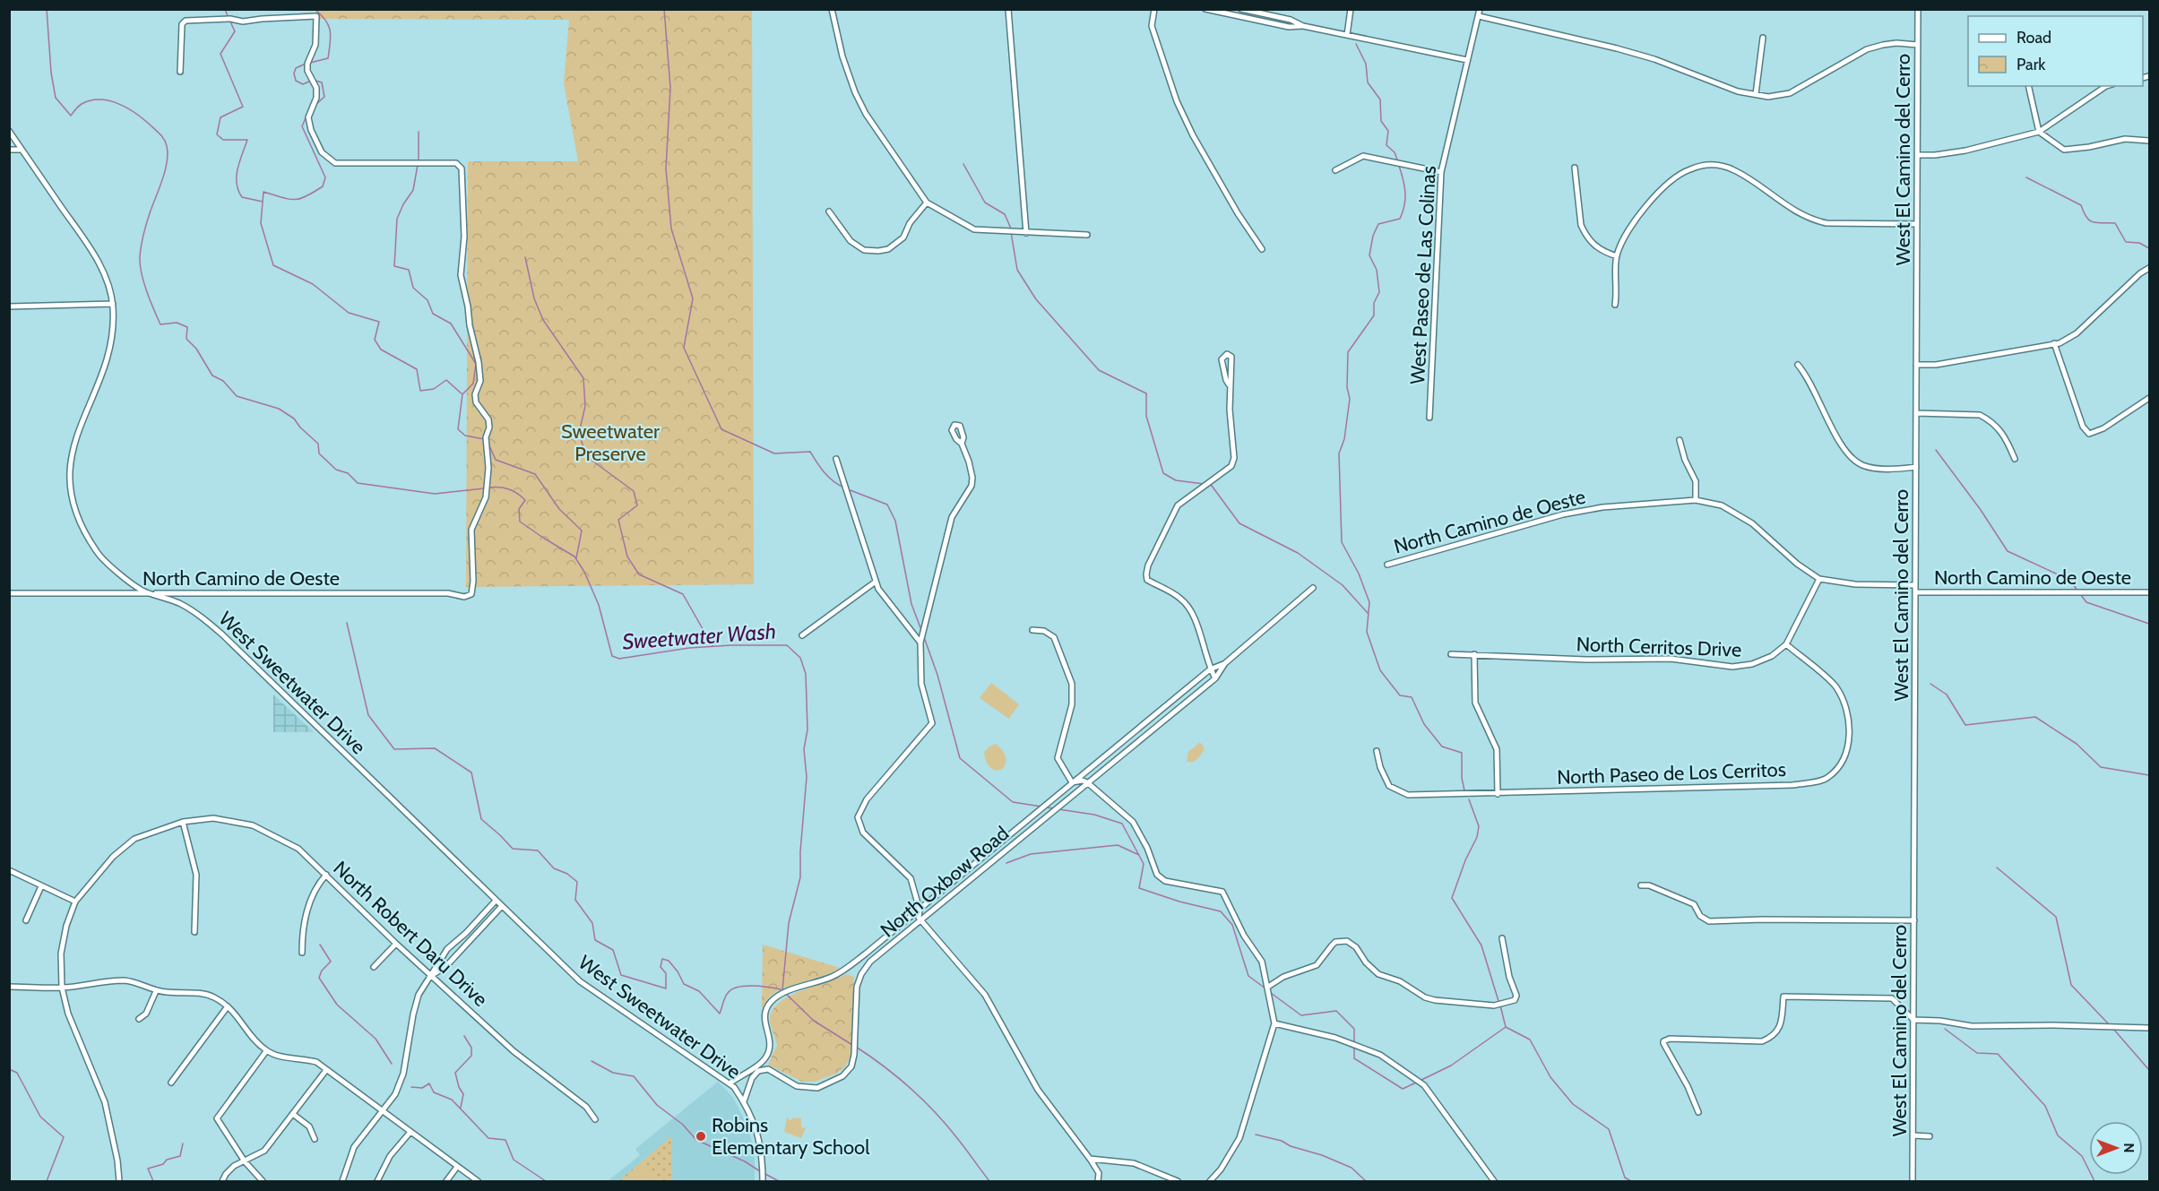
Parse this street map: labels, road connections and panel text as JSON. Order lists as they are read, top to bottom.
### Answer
{
  "streets": {
    "street": [
      "West El Camino del Cerro",
      "West Paseo de Las Colinas",
      "North Camino de Oeste",
      "North Cerritos Drive",
      "West Sweetwater Drive",
      "North Paseo de Los Cerritos",
      "North Oxbow Road",
      "North Robert Daru Drive"
    ]
  },
  "crossings": [
    ["West El Camino del Cerro", "North Camino de Oeste"],
    ["North Camino de Oeste", "North Cerritos Drive"],
    ["North Camino de Oeste", "West Sweetwater Drive"],
    ["North Cerritos Drive", "North Paseo de Los Cerritos"],
    ["West Sweetwater Drive", "North Oxbow Road"]
  ],
  "water": ["Sweetwater Wash"],
  "parks": ["Sweetwater Preserve"],
  "places": ["Robins Elementary School"],
  "legend": ["Road", "Park"],
  "north": "right"
}
